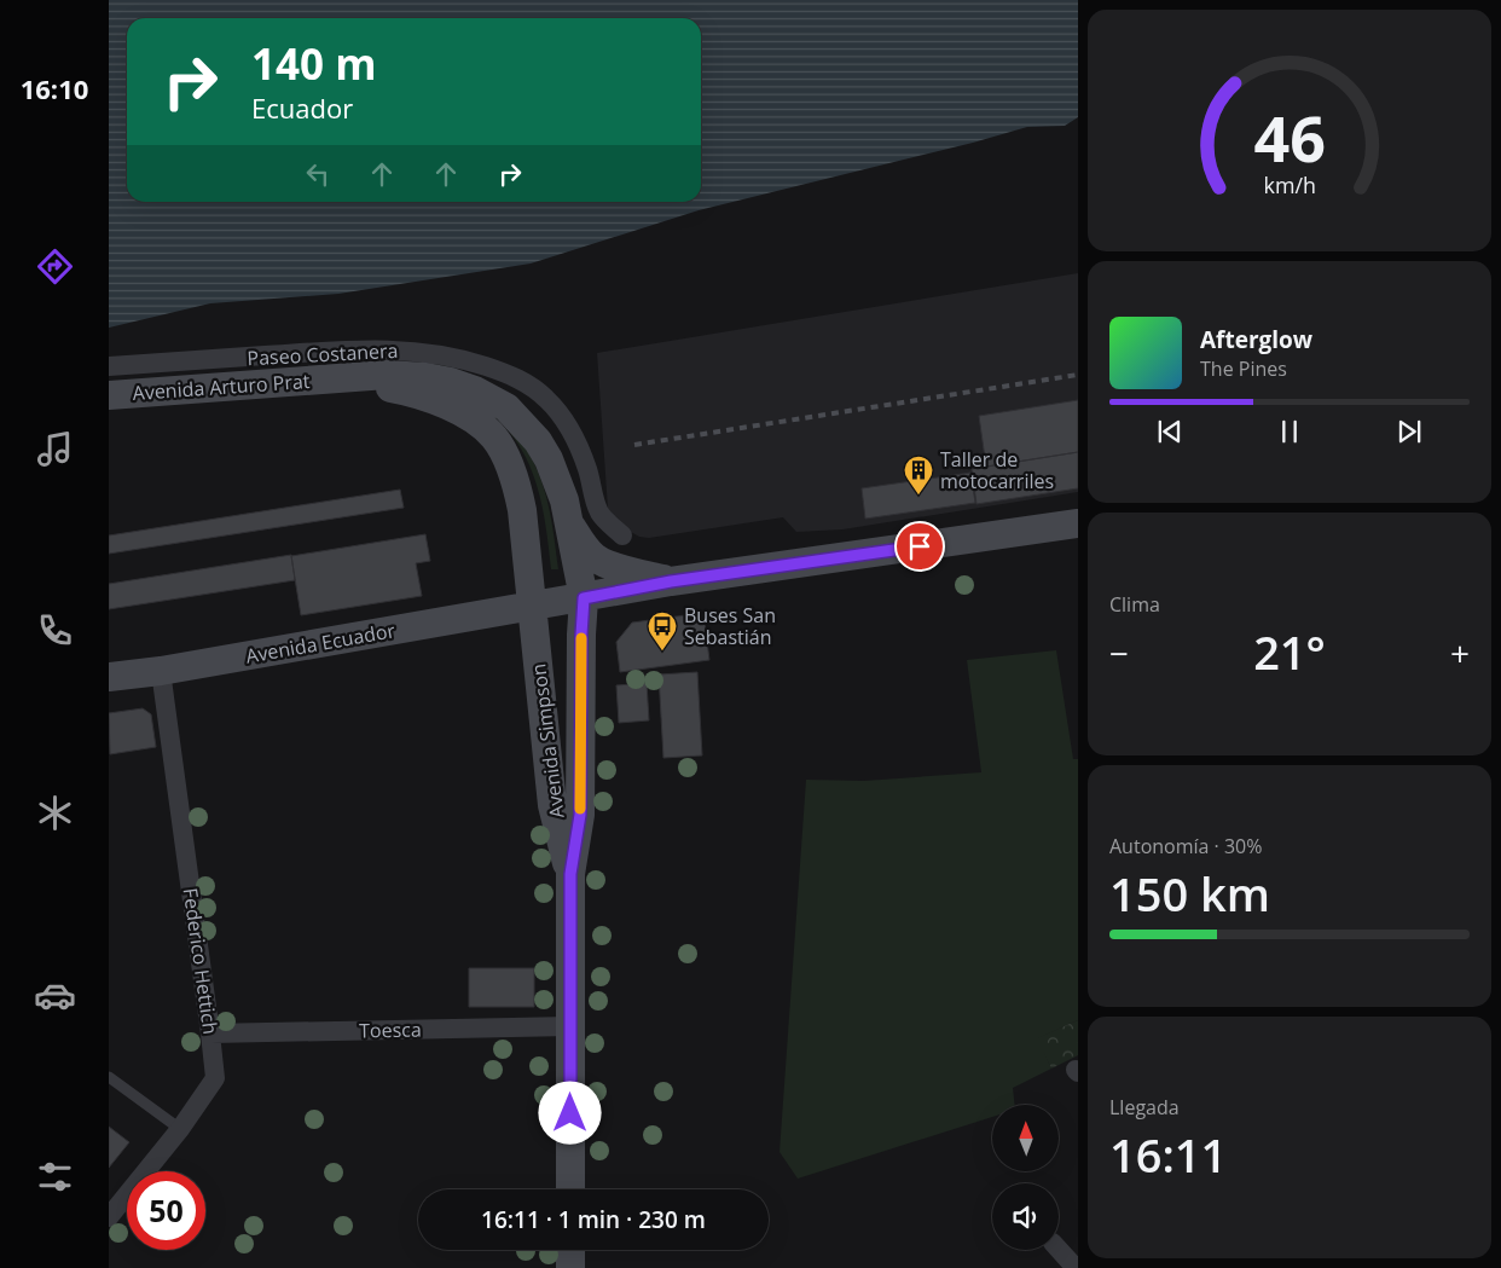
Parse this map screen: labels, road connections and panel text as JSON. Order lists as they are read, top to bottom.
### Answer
{
  "streets": {
    "main road": ["Avenida Arturo Prat", "Avenida Ecuador", "Avenida Simpson"],
    "street": ["Paseo Costanera", "Federico Hettich", "Toesca"]
  },
  "crossings": [
    ["Avenida Arturo Prat", "Avenida Ecuador"],
    ["Avenida Arturo Prat", "Avenida Simpson"],
    ["Avenida Ecuador", "Avenida Simpson"],
    ["Avenida Ecuador", "Federico Hettich"],
    ["Avenida Simpson", "Toesca"],
    ["Federico Hettich", "Toesca"]
  ],
  "places": {
    "building": ["Taller de motocarriles"],
    "bus stop": ["Buses San Sebastián"]
  },
  "north": "top",
  "page": {
    "tabs": "16:10",
    "turn": ["140 m", "Ecuador"],
    "song": ["Afterglow", "The Pines"],
    "tile": [
      "Clima",
      ["Autonomía · 30%", "150 km"],
      ["Llegada", "16:11"]
    ],
    "heat": ["−", "21°", "+"],
    "limit": "50",
    "trip": "16:11 · 1 min · 230 m",
    "gauge": ["46", "km/h"]
  }
}
